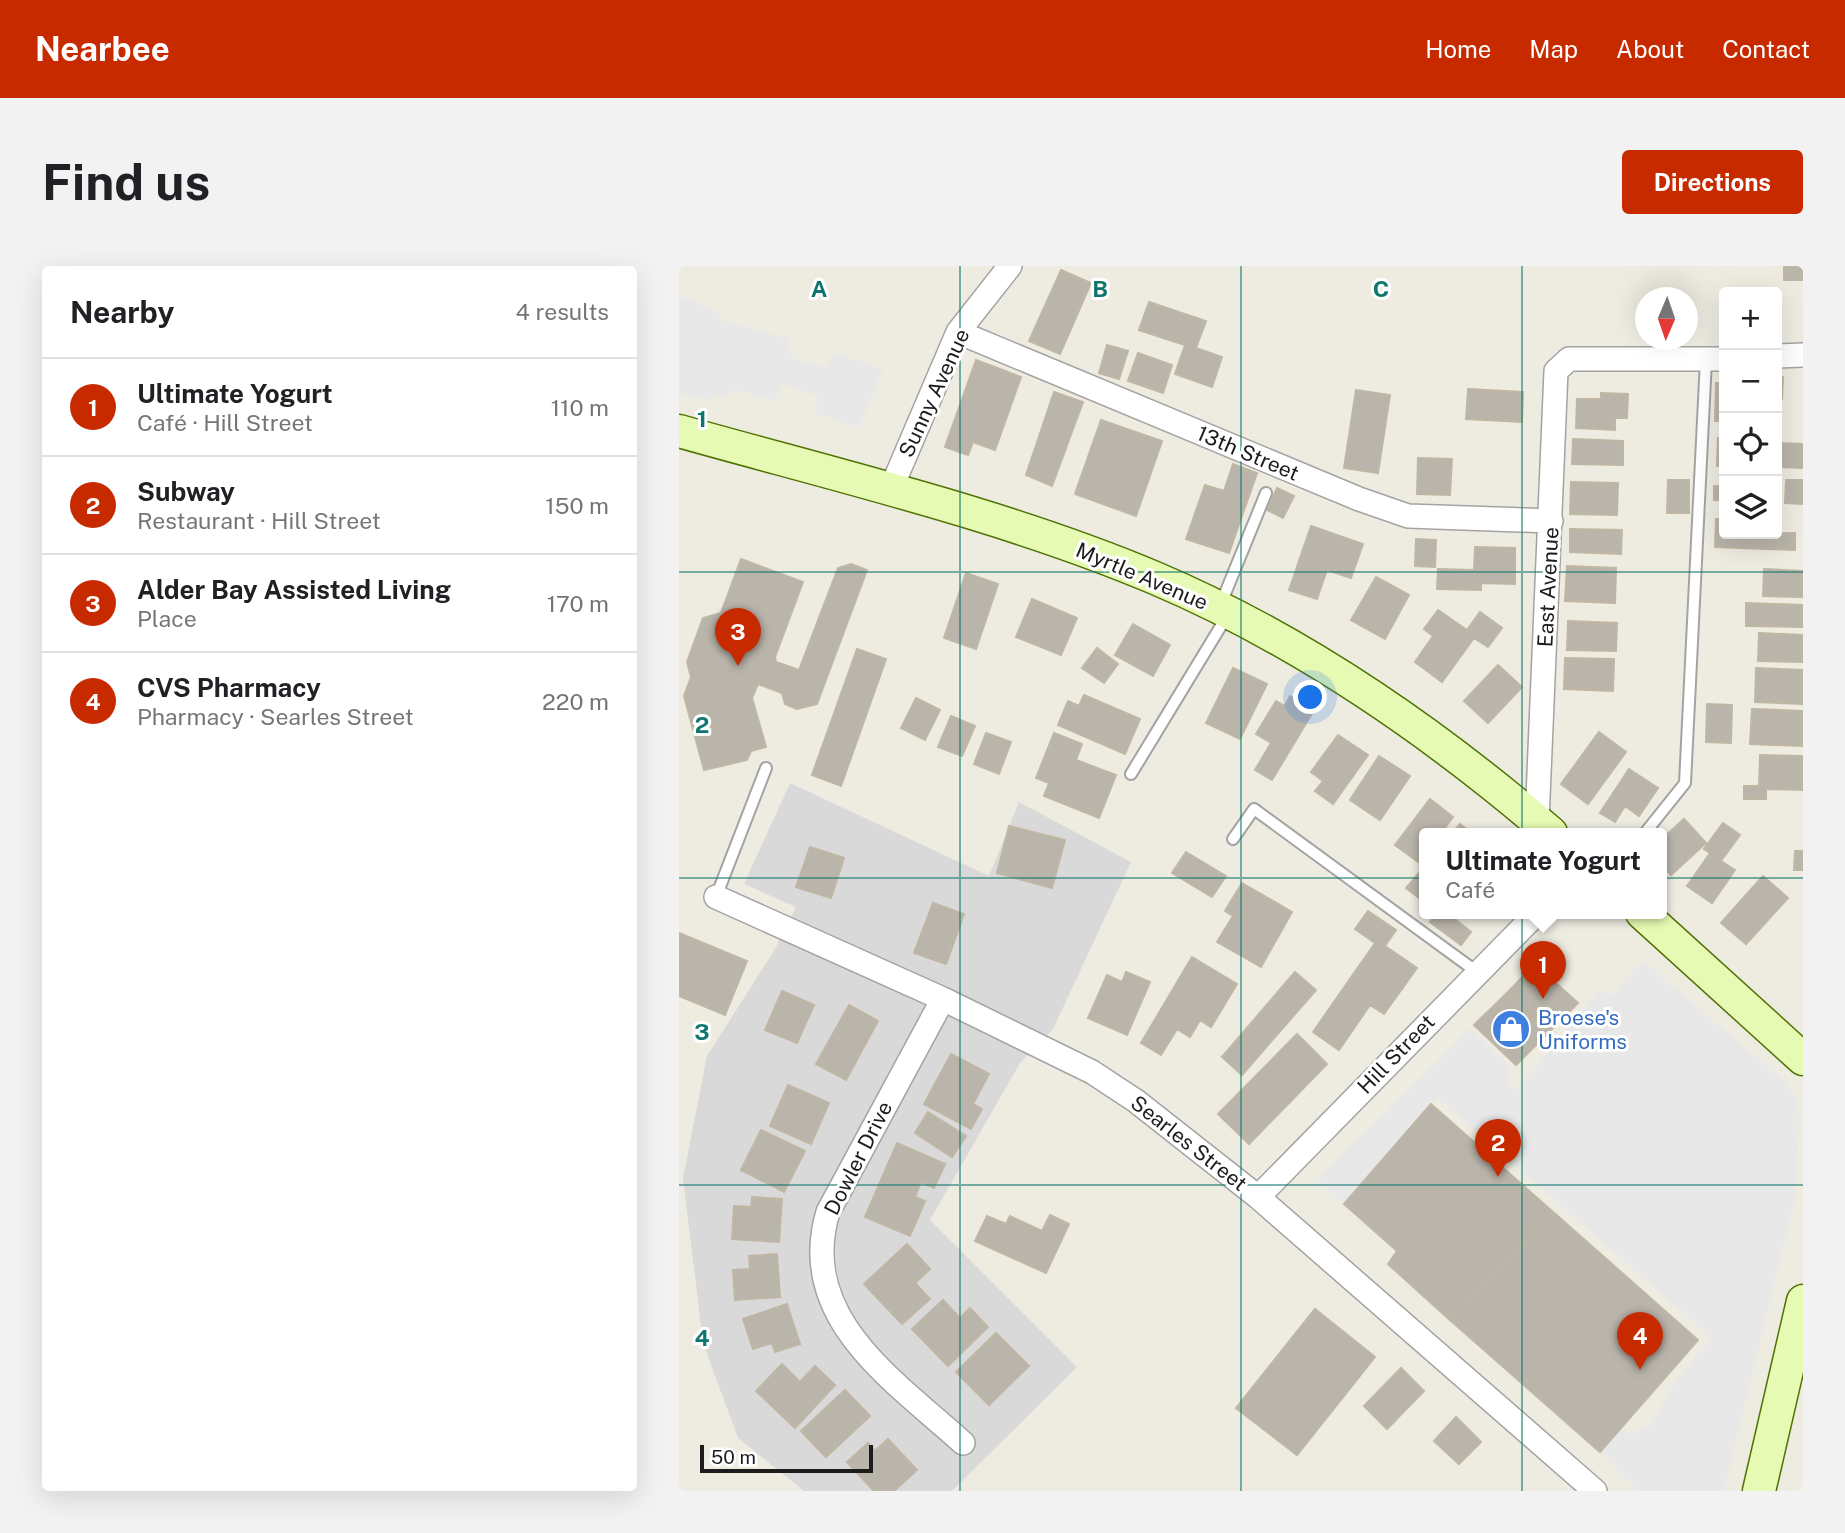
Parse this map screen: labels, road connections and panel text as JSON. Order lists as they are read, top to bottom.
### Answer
{
  "streets": {
    "main road": ["Myrtle Avenue"],
    "street": [
      "Sunny Avenue",
      "13th Street",
      "East Avenue",
      "Hill Street",
      "Searles Street",
      "Dowler Drive"
    ]
  },
  "crossings": [
    ["Sunny Avenue", "13th Street"],
    ["Sunny Avenue", "Myrtle Avenue"],
    ["13th Street", "East Avenue"],
    ["Myrtle Avenue", "East Avenue"],
    ["Hill Street", "Searles Street"],
    ["Searles Street", "Dowler Drive"]
  ],
  "places": {
    "shop": ["Broese's Uniforms"]
  },
  "scale_bar": "50 m",
  "north": "bottom",
  "page": {
    "header": "Nearbee",
    "nav": [
      "Home",
      "Map",
      "About",
      "Contact"
    ],
    "buttons": "Directions",
    "title": "Find us",
    "heading": ["Nearby", "4 results"],
    "map_buttons": ["+", "−"],
    "list": [
      {
        "mark": "1",
        "name": "Ultimate Yogurt",
        "note": "Café · Hill Street",
        "value": "110 m"
      },
      {
        "mark": "2",
        "name": "Subway",
        "note": "Restaurant · Hill Street",
        "value": "150 m"
      },
      {
        "mark": "3",
        "name": "Alder Bay Assisted Living",
        "note": "Place",
        "value": "170 m"
      },
      {
        "mark": "4",
        "name": "CVS Pharmacy",
        "note": "Pharmacy · Searles Street",
        "value": "220 m"
      }
    ],
    "pins": [
      "3",
      "1",
      "2",
      "4"
    ],
    "popup": ["Ultimate Yogurt", "Café"],
    "scale": "50 m"
  },
  "grid": {
    "columns": ["A", "B", "C"],
    "rows": [
      "1",
      "2",
      "3",
      "4"
    ]
  }
}
